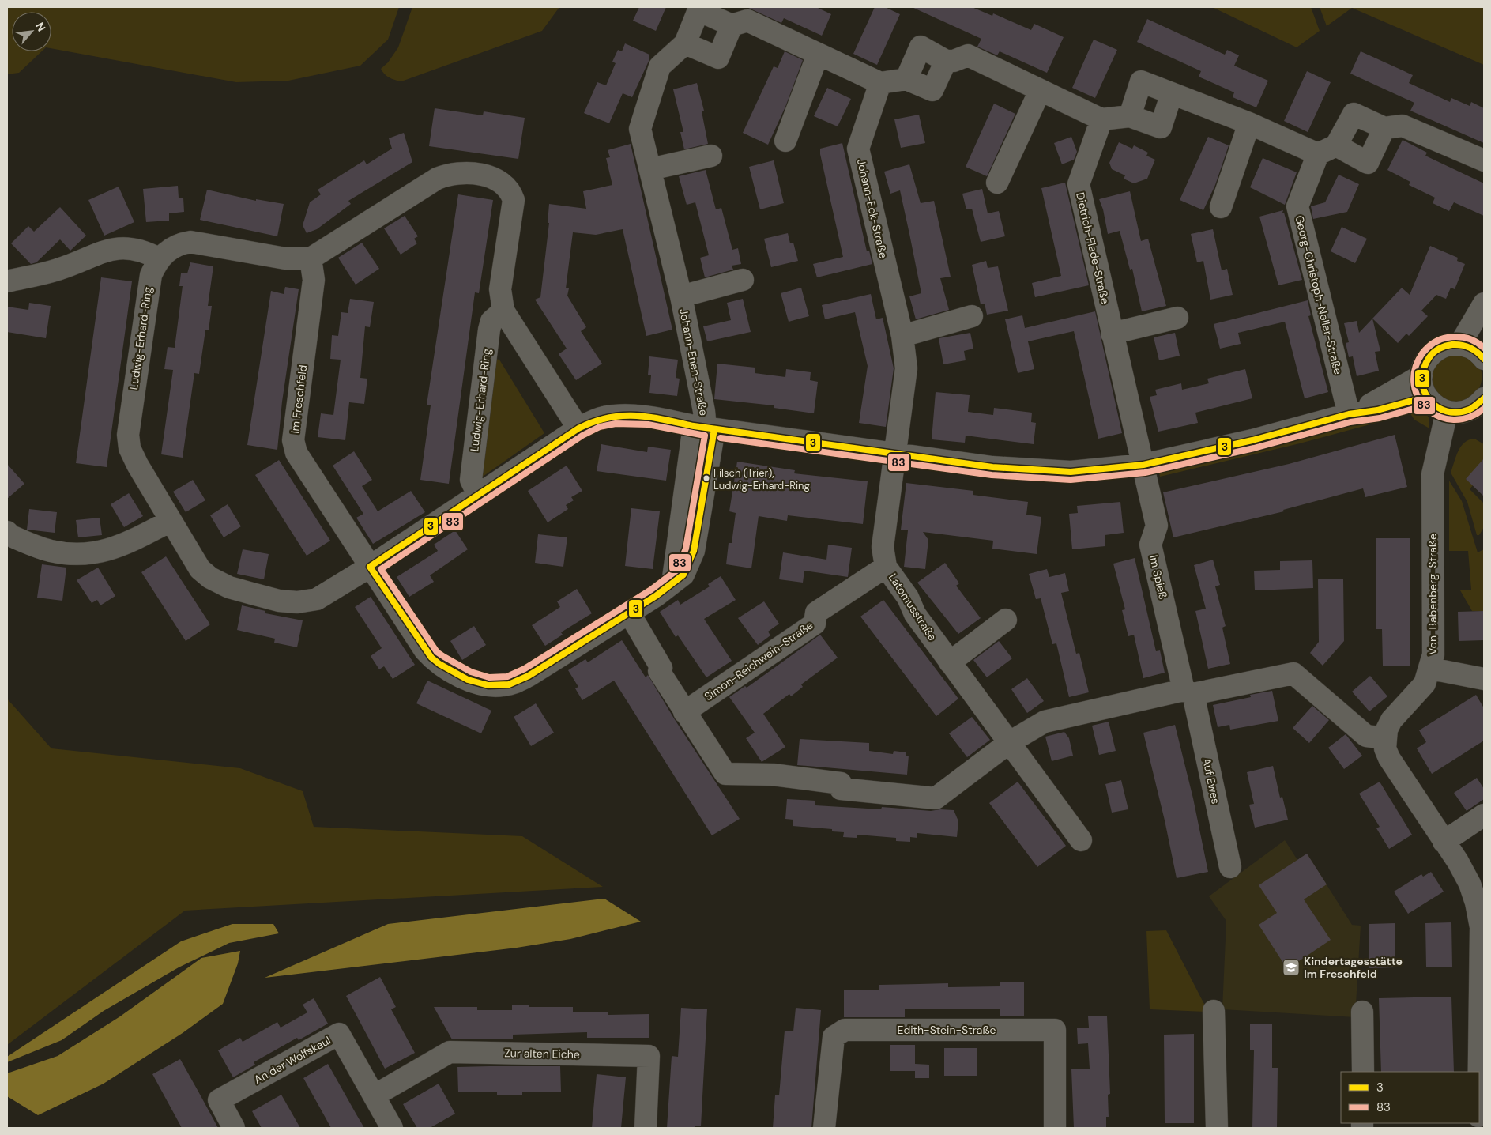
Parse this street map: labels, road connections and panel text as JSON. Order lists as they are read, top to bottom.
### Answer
{
  "streets": {
    "street": [
      "Johann-Eck-Straße",
      "Dietrich-Flade-Straße",
      "Georg-Christoph-Neller-Straße",
      "Ludwig-Erhard-Ring",
      "Johann-Enen-Straße",
      "Im Freschfeld",
      "Im Spieß",
      "Von-Babenberg-Straße",
      "Latomusstraße",
      "Simon-Reichwein-Straße",
      "Auf Ewes",
      "Edith-Stein-Straße",
      "Zur alten Eiche",
      "An der Wolfskaul"
    ]
  },
  "crossings": [
    ["Johann-Eck-Straße", "Ludwig-Erhard-Ring"],
    ["Johann-Eck-Straße", "Latomusstraße"],
    ["Dietrich-Flade-Straße", "Ludwig-Erhard-Ring"],
    ["Dietrich-Flade-Straße", "Im Spieß"],
    ["Georg-Christoph-Neller-Straße", "Ludwig-Erhard-Ring"],
    ["Ludwig-Erhard-Ring", "Johann-Enen-Straße"],
    ["Ludwig-Erhard-Ring", "Im Freschfeld"],
    ["Ludwig-Erhard-Ring", "Im Spieß"],
    ["Ludwig-Erhard-Ring", "Latomusstraße"],
    ["Johann-Enen-Straße", "Im Freschfeld"],
    ["Im Spieß", "Auf Ewes"],
    ["Latomusstraße", "Simon-Reichwein-Straße"],
    ["Zur alten Eiche", "An der Wolfskaul"]
  ],
  "places": {
    "other": ["Filsch (Trier), Ludwig-Erhard-Ring"],
    "school or university": ["Kindertagesstätte Im Freschfeld"]
  },
  "lines": ["transit line 83", "transit line 3"],
  "legend": ["3", "83"],
  "north": "top right"
}
